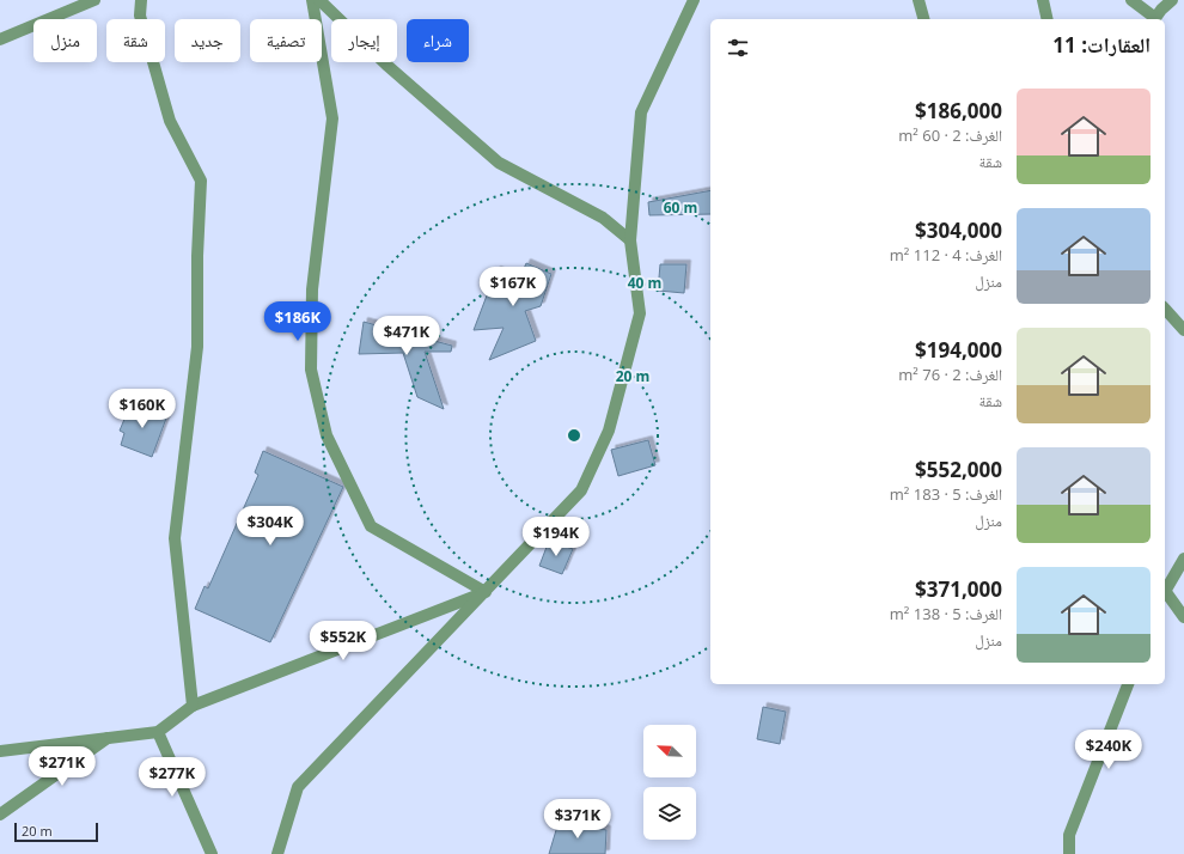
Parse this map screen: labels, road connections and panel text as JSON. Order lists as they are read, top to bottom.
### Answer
{
  "scale_bar": "20 m",
  "north": "top left",
  "page": {
    "chip": [
      "شراء",
      "إيجار",
      "تصفية",
      "جديد",
      "شقة",
      "منزل"
    ],
    "heading": "العقارات: 11",
    "list": [
      {
        "name": "$186,000",
        "note": "الغرف: 2 · 60 m² · شقة"
      },
      {
        "name": "$304,000",
        "note": "الغرف: 4 · 112 m² · منزل"
      },
      {
        "name": "$194,000",
        "note": "الغرف: 2 · 76 m² · شقة"
      },
      {
        "name": "$552,000",
        "note": "الغرف: 5 · 183 m² · منزل"
      },
      {
        "name": "$371,000",
        "note": "الغرف: 5 · 138 m² · منزل"
      }
    ],
    "price": [
      "$167K",
      "$186K",
      "$471K",
      "$160K",
      "$304K",
      "$194K",
      "$552K",
      "$240K",
      "$271K",
      "$277K",
      "$371K"
    ],
    "scale": "20 m"
  },
  "rings": ["60 m", "40 m", "20 m"]
}
